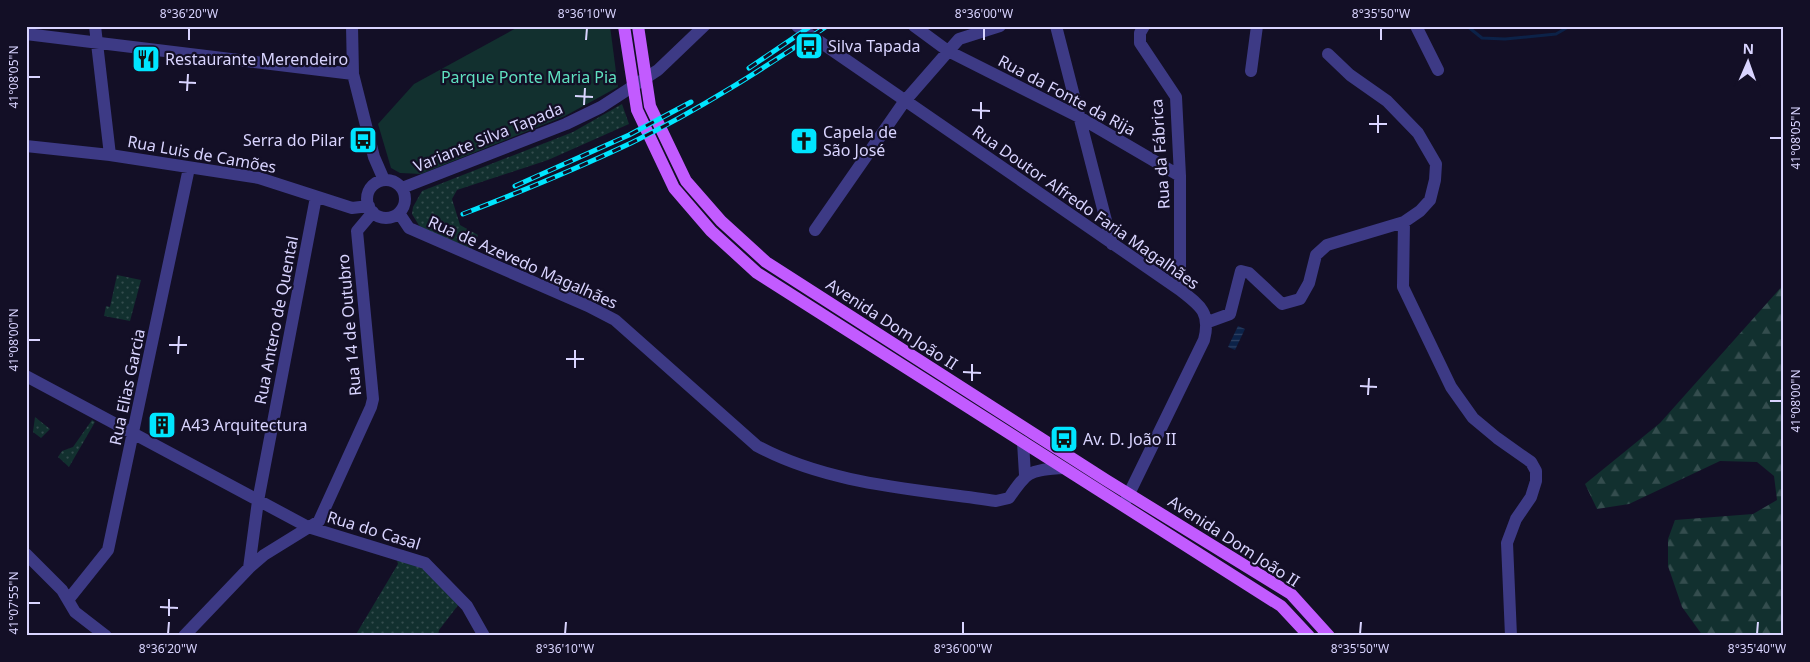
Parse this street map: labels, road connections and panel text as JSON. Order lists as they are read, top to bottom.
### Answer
{
  "streets": {
    "main road": ["Avenida Dom João II"],
    "street": [
      "Rua da Fonte da Rija",
      "Variante Silva Tapada",
      "Rua Luis de Camões",
      "Rua da Fábrica",
      "Rua Doutor Alfredo Faria Magalhães",
      "Rua de Azevedo Magalhães",
      "Rua Antero de Quental",
      "Rua 14 de Outubro",
      "Rua Elias Garcia",
      "Rua do Casal"
    ]
  },
  "crossings": [
    ["Rua da Fonte da Rija", "Rua da Fábrica"],
    ["Variante Silva Tapada", "Rua Luis de Camões"],
    ["Variante Silva Tapada", "Rua de Azevedo Magalhães"],
    ["Variante Silva Tapada", "Rua 14 de Outubro"],
    ["Rua Luis de Camões", "Rua de Azevedo Magalhães"],
    ["Rua Luis de Camões", "Rua Antero de Quental"],
    ["Rua Luis de Camões", "Rua 14 de Outubro"],
    ["Rua Luis de Camões", "Rua Elias Garcia"],
    ["Rua da Fábrica", "Rua Doutor Alfredo Faria Magalhães"],
    ["Rua de Azevedo Magalhães", "Rua 14 de Outubro"],
    ["Rua Antero de Quental", "Rua 14 de Outubro"],
    ["Rua Antero de Quental", "Rua do Casal"],
    ["Rua 14 de Outubro", "Rua do Casal"],
    ["Rua Elias Garcia", "Rua do Casal"]
  ],
  "parks": ["Parque Ponte Maria Pia"],
  "places": {
    "bus stop": ["Silva Tapada", "Serra do Pilar", "Av. D. João II"],
    "restaurant": ["Restaurante Merendeiro"],
    "church": ["Capela de São José"],
    "building": ["A43 Arquitectura"]
  },
  "north": "top",
  "coordinates": [
    "8°36'20\"W",
    "8°36'10\"W",
    "8°36'00\"W",
    "8°35'50\"W",
    "41°08'05\"N",
    "41°08'00\"N",
    "41°07'55\"N",
    "8°35'40\"W"
  ]
}
